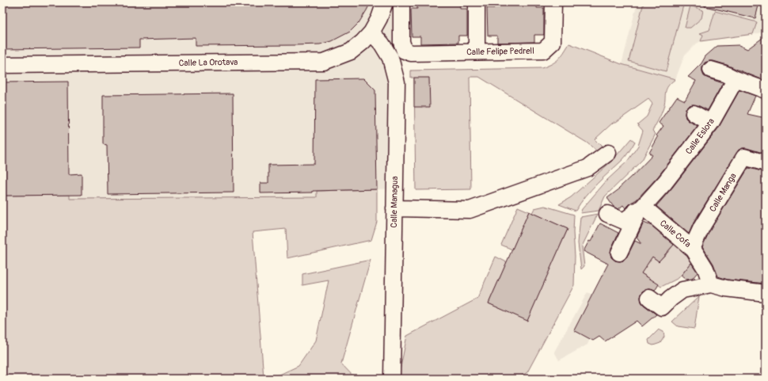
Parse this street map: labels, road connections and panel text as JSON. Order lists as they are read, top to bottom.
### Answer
{
  "streets": {
    "street": [
      "Calle Felipe Pedrell",
      "Calle La Orotava",
      "Calle Eslora",
      "Calle Manga",
      "Calle Managua",
      "Calle Cofa"
    ]
  },
  "crossings": [
    ["Calle La Orotava", "Calle Managua"],
    ["Calle Eslora", "Calle Cofa"],
    ["Calle Manga", "Calle Cofa"]
  ]
}
